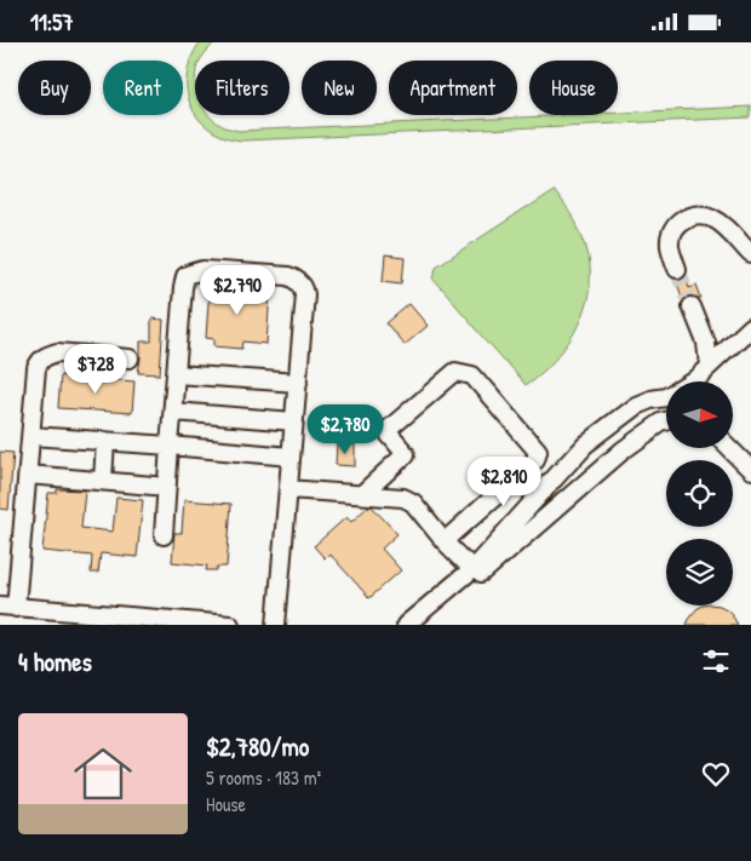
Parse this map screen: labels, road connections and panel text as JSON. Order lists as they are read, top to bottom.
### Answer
{
  "north": "right",
  "page": {
    "status": "11:57",
    "chip": [
      "Buy",
      "Rent",
      "Filters",
      "New",
      "Apartment",
      "House"
    ],
    "price": [
      "$2,790",
      "$728",
      "$2,780",
      "$2,810"
    ],
    "heading": "4 homes",
    "list": [
      {
        "name": "$2,780/mo",
        "note": "5 rooms · 183 m² · House"
      }
    ]
  }
}
